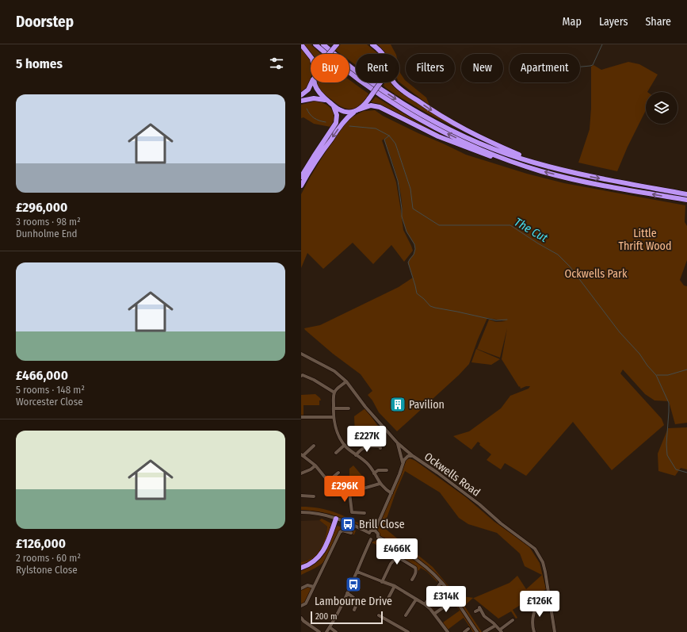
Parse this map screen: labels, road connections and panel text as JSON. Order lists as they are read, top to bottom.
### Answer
{
  "streets": {
    "street": ["Ockwells Road"]
  },
  "water": ["The Cut"],
  "parks": ["Little Thrift Wood", "Ockwells Park"],
  "places": {
    "building": ["Pavilion"],
    "bus stop": ["Brill Close", "Lambourne Drive"]
  },
  "scale_bar": "200 m",
  "page": {
    "header": "Doorstep",
    "nav": ["Map", "Layers", "Share"],
    "heading": "5 homes",
    "chip": [
      "Buy",
      "Rent",
      "Filters",
      "New",
      "Apartment"
    ],
    "list": [
      {
        "name": "£296,000",
        "note": "3 rooms · 98 m² · Dunholme End"
      },
      {
        "name": "£466,000",
        "note": "5 rooms · 148 m² · Worcester Close"
      },
      {
        "name": "£126,000",
        "note": "2 rooms · 60 m² · Rylstone Close"
      }
    ],
    "price": [
      "£227K",
      "£296K",
      "£466K",
      "£314K",
      "£126K"
    ],
    "scale": "200 m"
  }
}
